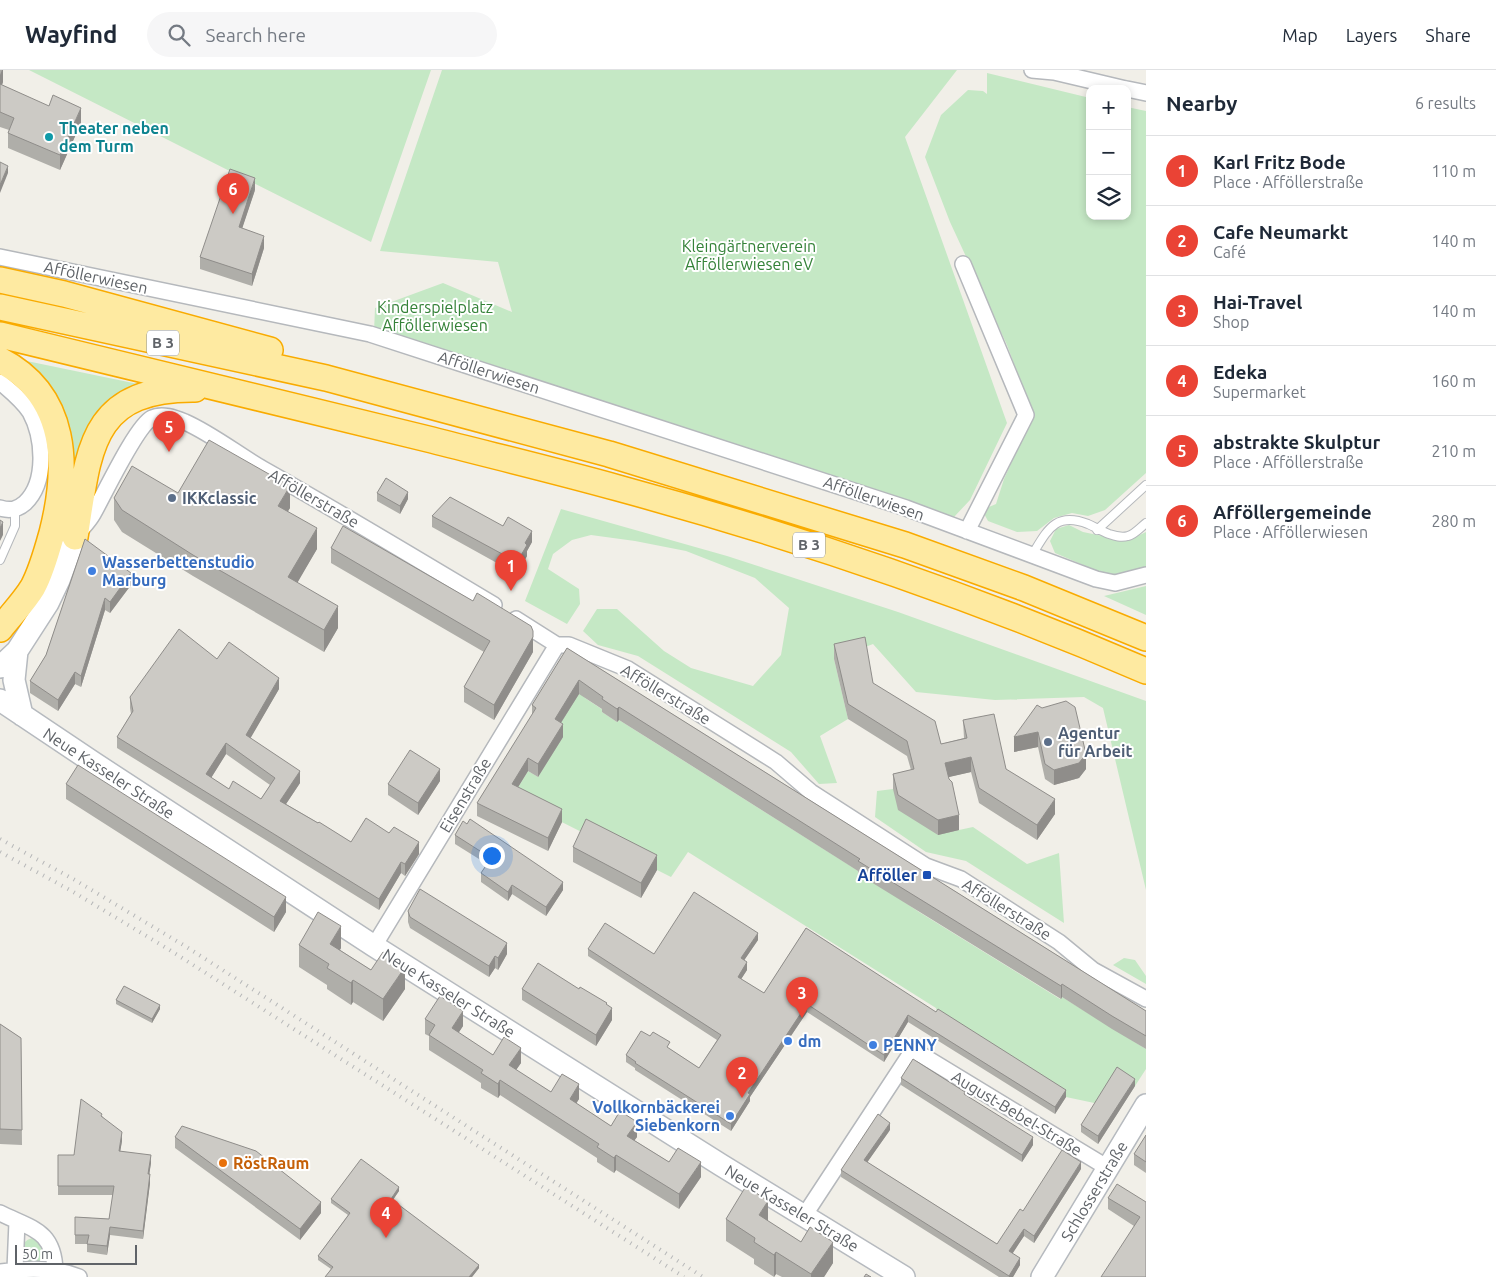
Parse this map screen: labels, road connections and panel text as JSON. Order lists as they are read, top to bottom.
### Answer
{
  "streets": {
    "highway": ["B 3"],
    "main road": ["Neue Kasseler Straße", "Schlosserstraße"],
    "street": [
      "Afföllerwiesen",
      "Afföllerstraße",
      "Eisenstraße",
      "August-Bebel-Straße"
    ]
  },
  "crossings": [
    ["Afföllerstraße", "Eisenstraße"],
    ["Neue Kasseler Straße", "Eisenstraße"],
    ["Neue Kasseler Straße", "August-Bebel-Straße"],
    ["August-Bebel-Straße", "Schlosserstraße"]
  ],
  "parks": ["Kleingärtnerverein Afföllerwiesen eV", "Kinderspielplatz Afföllerwiesen"],
  "places": {
    "other": [
      "Theater neben dem Turm",
      "IKKclassic",
      "Wasserbettenstudio Marburg",
      "Agentur für Arbeit",
      "dm",
      "PENNY",
      "Vollkornbäckerei Siebenkorn",
      "RöstRaum"
    ],
    "transit": ["Afföller"]
  },
  "scale_bar": "50 m",
  "page": {
    "header": "Wayfind",
    "search": "Search here",
    "nav": ["Map", "Layers", "Share"],
    "heading": ["Nearby", "6 results"],
    "map_buttons": ["+", "−"],
    "list": [
      {
        "mark": "1",
        "name": "Karl Fritz Bode",
        "note": "Place · Afföllerstraße",
        "value": "110 m"
      },
      {
        "mark": "2",
        "name": "Cafe Neumarkt",
        "note": "Café",
        "value": "140 m"
      },
      {
        "mark": "3",
        "name": "Hai-Travel",
        "note": "Shop",
        "value": "140 m"
      },
      {
        "mark": "4",
        "name": "Edeka",
        "note": "Supermarket",
        "value": "160 m"
      },
      {
        "mark": "5",
        "name": "abstrakte Skulptur",
        "note": "Place · Afföllerstraße",
        "value": "210 m"
      },
      {
        "mark": "6",
        "name": "Afföllergemeinde",
        "note": "Place · Afföllerwiesen",
        "value": "280 m"
      }
    ],
    "pins": [
      "6",
      "5",
      "1",
      "3",
      "2",
      "4"
    ],
    "scale": "50 m"
  }
}
